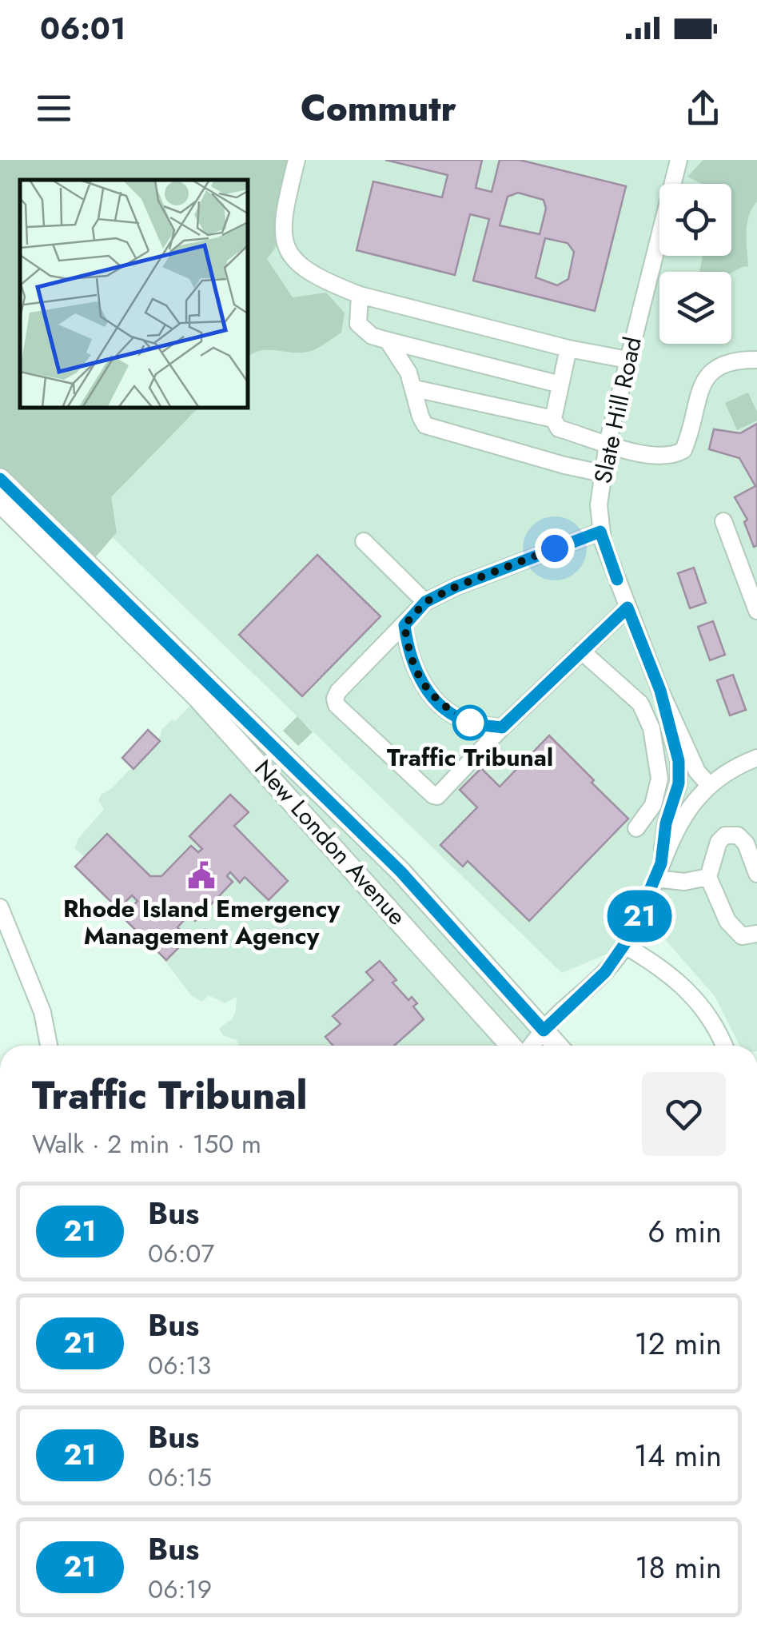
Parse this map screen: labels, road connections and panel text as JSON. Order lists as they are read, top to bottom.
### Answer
{
  "streets": {
    "main road": ["New London Avenue"],
    "street": ["Slate Hill Road"]
  },
  "places": {
    "other": ["Traffic Tribunal"],
    "public building": ["Rhode Island Emergency Management Agency"]
  },
  "lines": ["bus line 21"],
  "page": {
    "status": "06:01",
    "header": "Commutr",
    "on_map": "21",
    "heading": ["Traffic Tribunal", "Walk · 2 min · 150 m"],
    "list": [
      {
        "mark": "21",
        "name": "Bus",
        "note": "06:07",
        "value": "6 min"
      },
      {
        "mark": "21",
        "name": "Bus",
        "note": "06:13",
        "value": "12 min"
      },
      {
        "mark": "21",
        "name": "Bus",
        "note": "06:15",
        "value": "14 min"
      },
      {
        "mark": "21",
        "name": "Bus",
        "note": "06:19",
        "value": "18 min"
      }
    ]
  }
}
